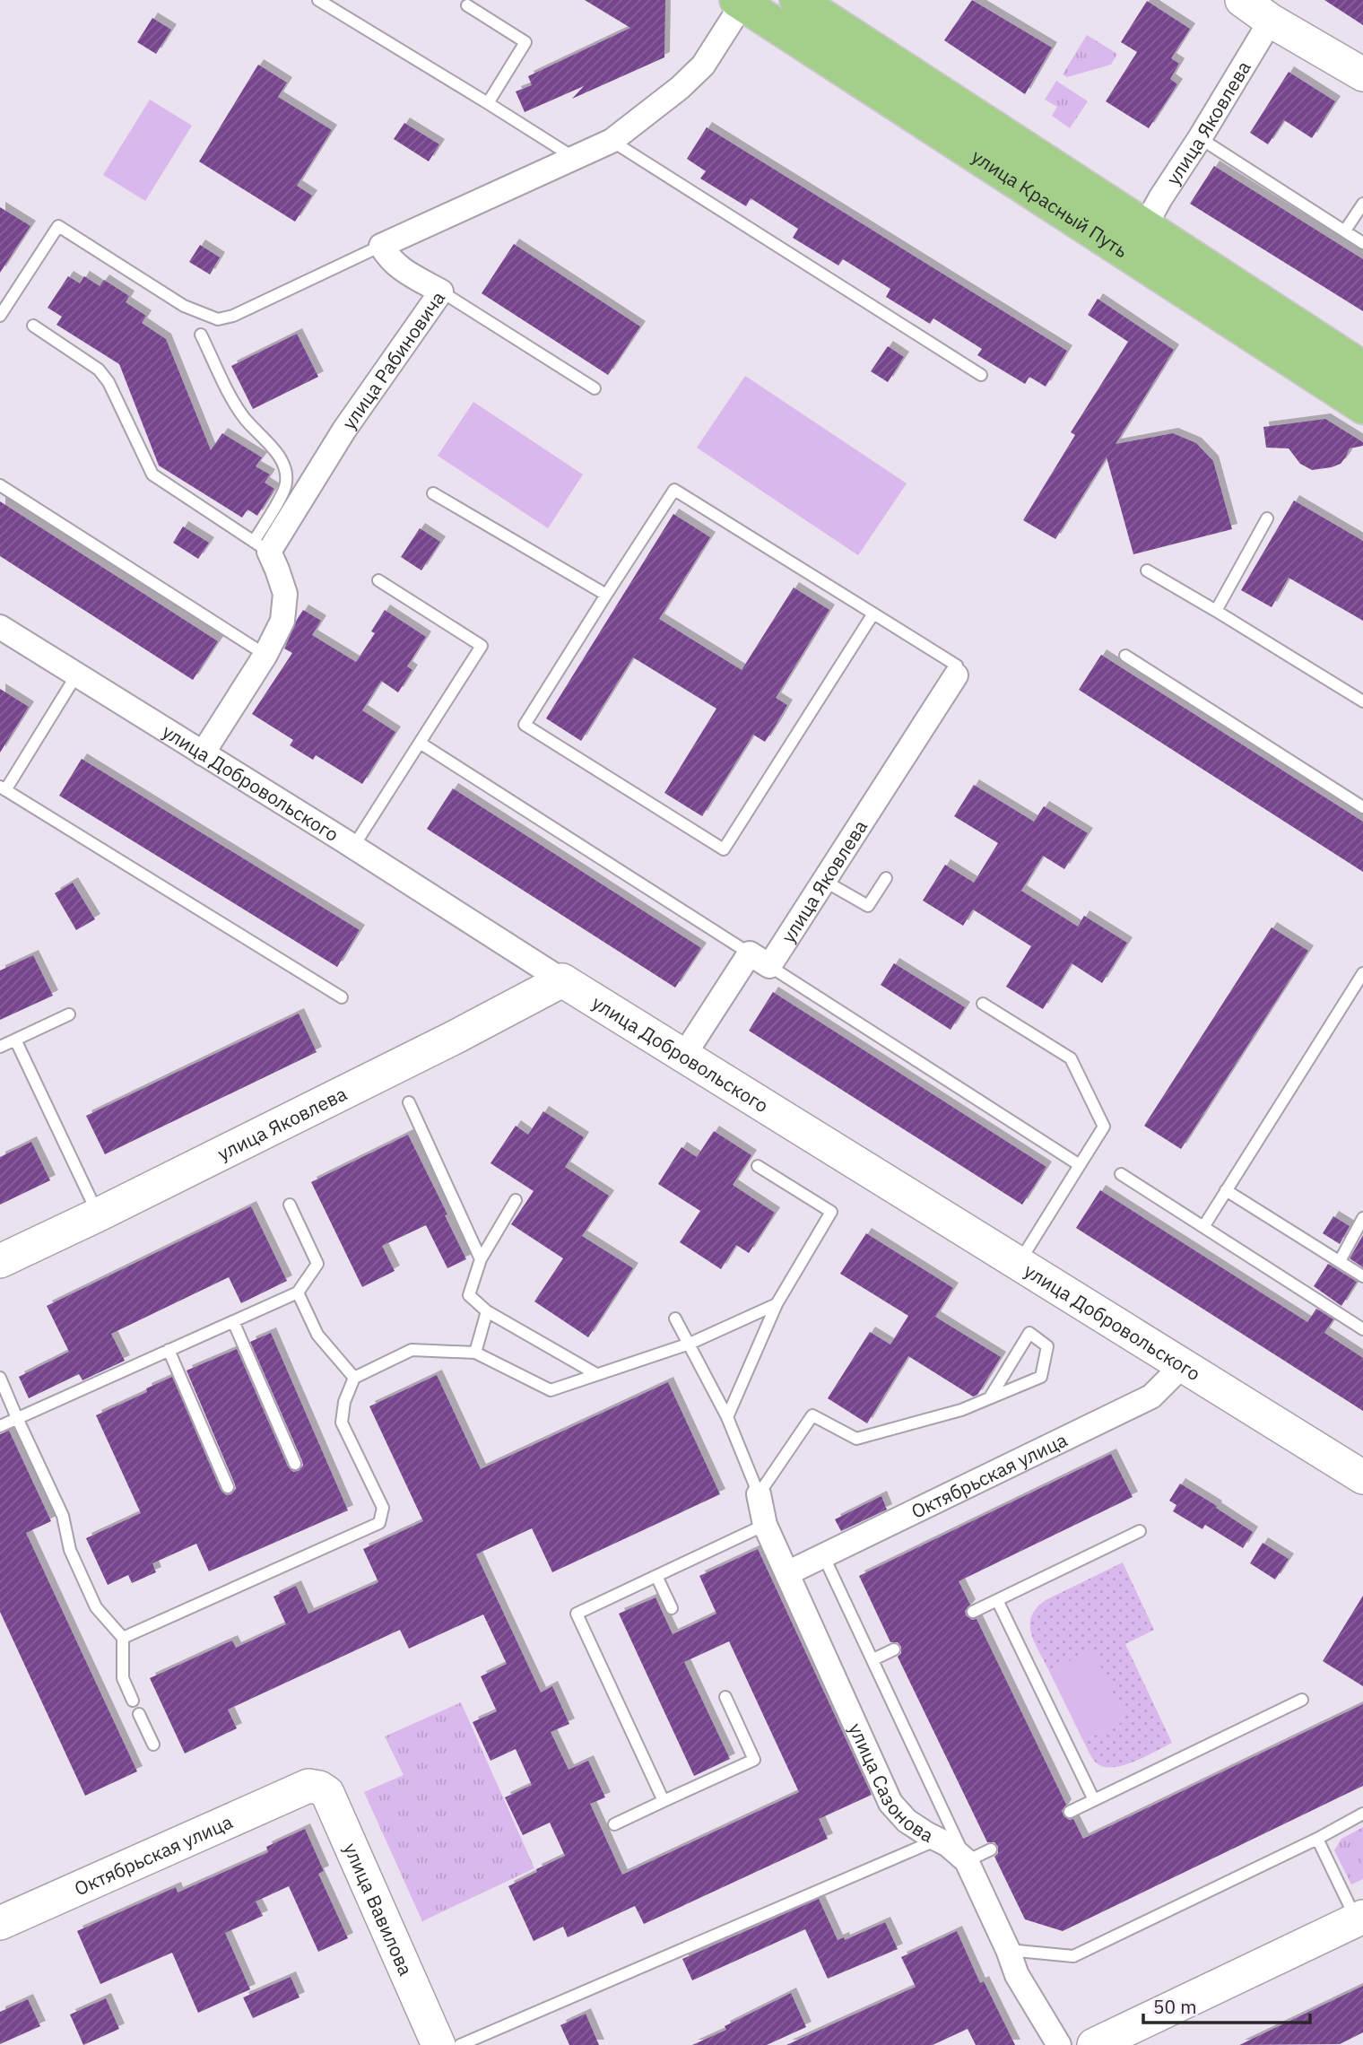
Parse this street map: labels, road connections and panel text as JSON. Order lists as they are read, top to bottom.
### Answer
{
  "streets": {
    "main road": ["улица Красный Путь"],
    "street": [
      "улица Яковлева",
      "улица Рабиновича",
      "улица Добровольского",
      "Октябрьская улица",
      "улица Сазонова",
      "улица Вавилова"
    ]
  },
  "crossings": [
    ["улица Яковлева", "улица Красный Путь"],
    ["улица Яковлева", "улица Добровольского"],
    ["улица Добровольского", "Октябрьская улица"],
    ["Октябрьская улица", "улица Сазонова"],
    ["Октябрьская улица", "улица Вавилова"]
  ],
  "scale_bar": "50 m"
}
